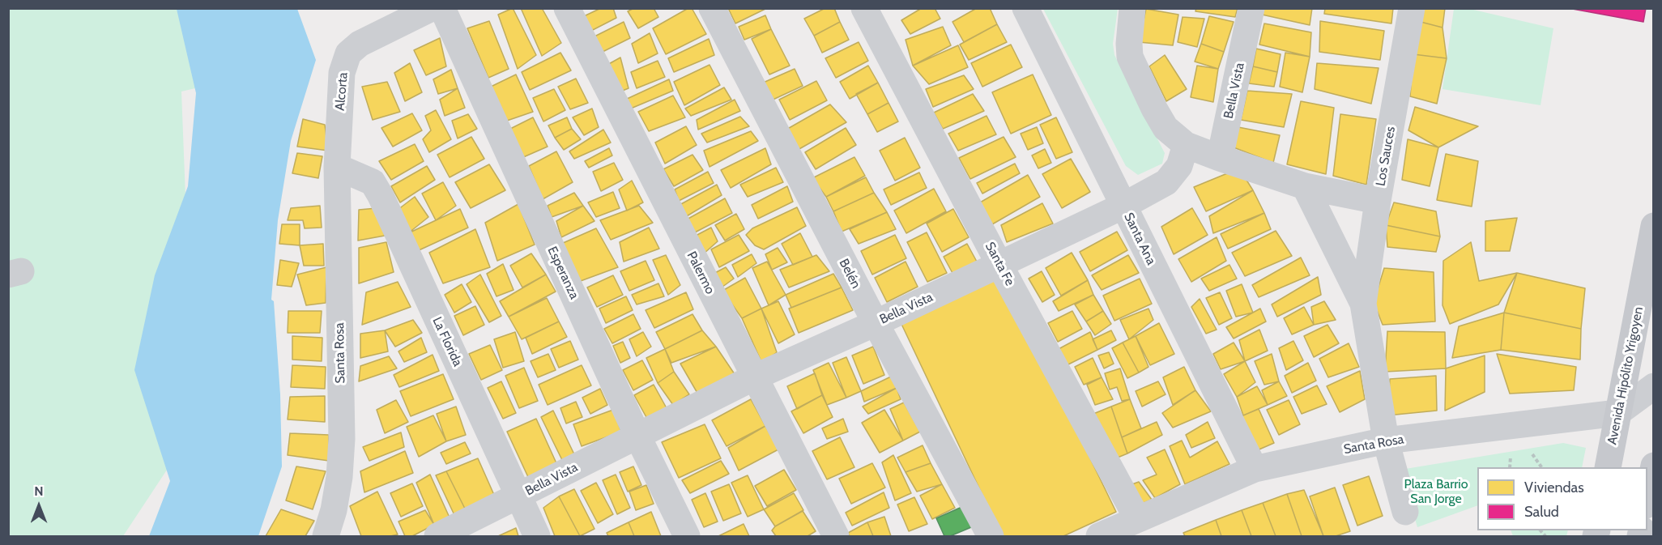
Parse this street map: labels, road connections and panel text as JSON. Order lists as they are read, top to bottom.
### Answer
{
  "streets": {
    "main road": ["Avenida Hipólito Yrigoyen"],
    "street": [
      "Bella Vista",
      "Alcorta",
      "Los Sauces",
      "Santa Ana",
      "Santa Fe",
      "Esperanza",
      "Palermo",
      "Belén",
      "La Florida",
      "Santa Rosa"
    ]
  },
  "crossings": [
    ["Bella Vista", "Santa Ana"],
    ["Bella Vista", "Santa Fe"],
    ["Bella Vista", "Esperanza"],
    ["Bella Vista", "Palermo"],
    ["Bella Vista", "Belén"],
    ["Bella Vista", "La Florida"],
    ["Alcorta", "La Florida"],
    ["Alcorta", "Santa Rosa"],
    ["Los Sauces", "Santa Rosa"],
    ["Santa Ana", "Santa Rosa"],
    ["Santa Fe", "Santa Rosa"],
    ["La Florida", "Santa Rosa"],
    ["Santa Rosa", "Avenida Hipólito Yrigoyen"]
  ],
  "parks": ["Plaza Barrio San Jorge"],
  "legend": ["Viviendas", "Salud"],
  "north": "top"
}
